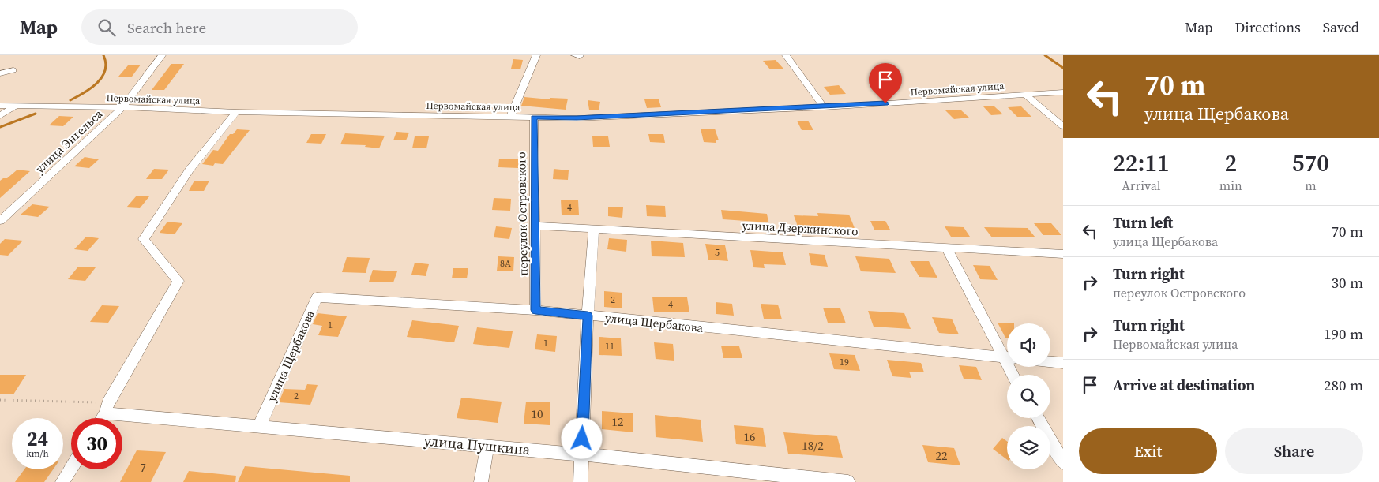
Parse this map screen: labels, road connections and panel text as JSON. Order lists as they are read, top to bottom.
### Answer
{
  "streets": {
    "street": [
      "Первомайская улица",
      "улица Энгельса",
      "переулок Островского",
      "улица Дзержинского",
      "улица Щербакова",
      "улица Пушкина"
    ]
  },
  "crossings": [
    ["Первомайская улица", "улица Энгельса"],
    ["Первомайская улица", "переулок Островского"],
    ["переулок Островского", "улица Дзержинского"],
    ["переулок Островского", "улица Щербакова"],
    ["улица Щербакова", "улица Пушкина"]
  ],
  "house_numbers": [
    "4",
    "5",
    "8А",
    "2",
    "4",
    "1",
    "1",
    "11",
    "19",
    "2",
    "10",
    "12",
    "16",
    "18/2",
    "22",
    "7"
  ],
  "page": {
    "header": "Map",
    "search": "Search here",
    "nav": ["Map", "Directions", "Saved"],
    "turn": ["70 m", "улица Щербакова"],
    "eta": [
      "22:11",
      "Arrival",
      "2",
      "min",
      "570",
      "m"
    ],
    "list": [
      {
        "name": "Turn left",
        "note": "улица Щербакова",
        "value": "70 m"
      },
      {
        "name": "Turn right",
        "note": "переулок Островского",
        "value": "30 m"
      },
      {
        "name": "Turn right",
        "note": "Первомайская улица",
        "value": "190 m"
      },
      {
        "name": "Arrive at destination",
        "value": "280 m"
      }
    ],
    "speed": "24 km/h",
    "limit": "30",
    "buttons": ["Exit", "Share"]
  }
}
